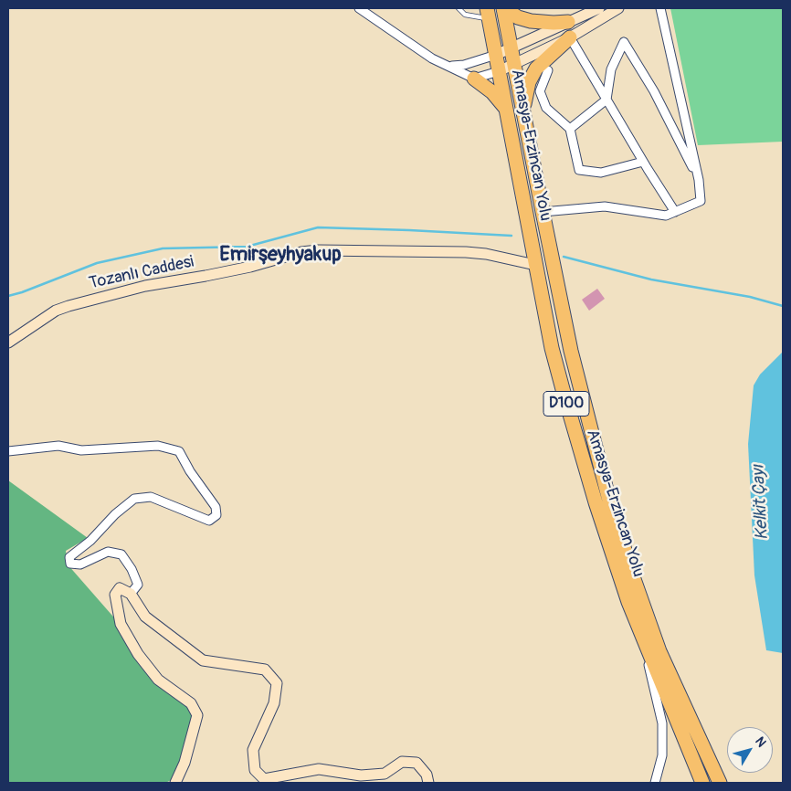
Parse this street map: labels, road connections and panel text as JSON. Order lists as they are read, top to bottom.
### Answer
{
  "streets": {
    "highway": ["Amasya-Erzincan Yolu", "D100"],
    "street": ["Tozanlı Caddesi"]
  },
  "crossings": [
    ["Amasya-Erzincan Yolu", "Tozanlı Caddesi"]
  ],
  "districts": ["Emirşeyhyakup"],
  "water": ["Kelkit Çayı"],
  "north": "top right"
}
